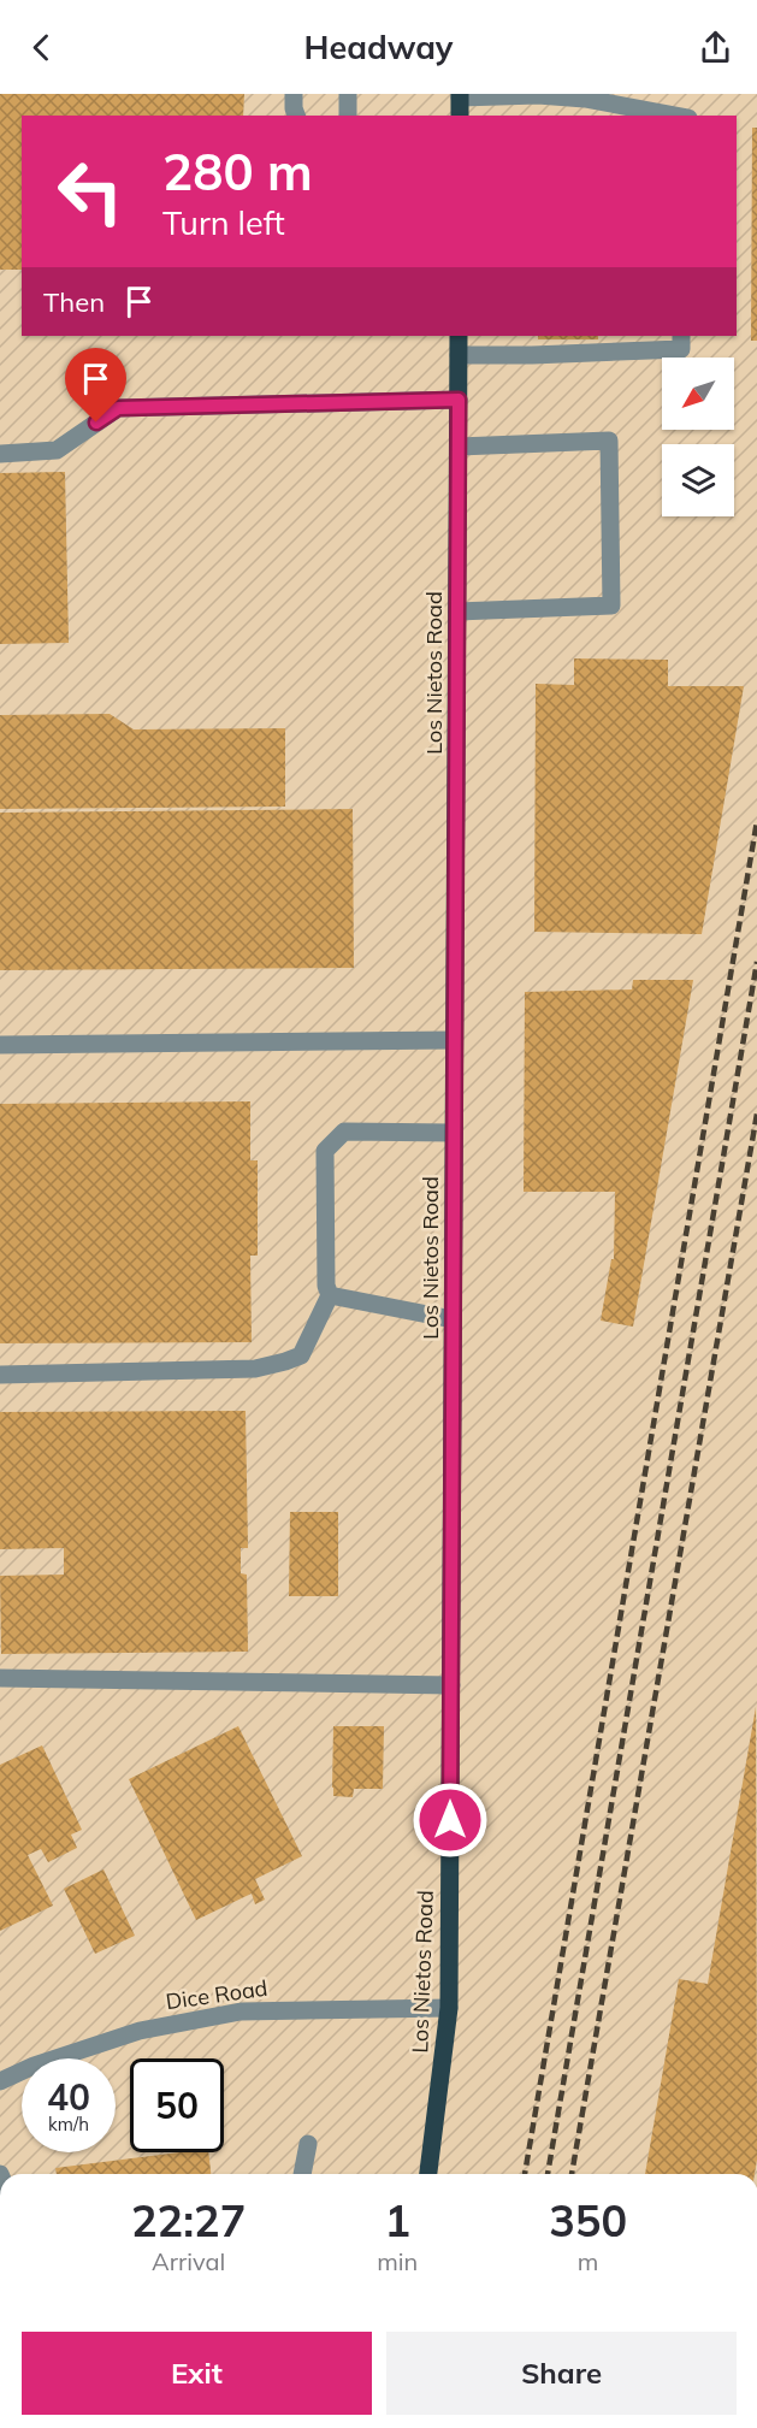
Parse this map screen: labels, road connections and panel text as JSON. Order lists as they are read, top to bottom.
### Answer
{
  "streets": {
    "main road": ["Los Nietos Road"],
    "street": ["Dice Road"]
  },
  "crossings": [
    ["Los Nietos Road", "Dice Road"]
  ],
  "north": "bottom left",
  "page": {
    "header": "Headway",
    "turn": ["280 m", "Turn left"],
    "then": "Then",
    "speed": "40 km/h",
    "limit": "50",
    "eta": [
      "22:27",
      "Arrival",
      "1",
      "min",
      "350",
      "m"
    ],
    "buttons": ["Exit", "Share"]
  }
}
